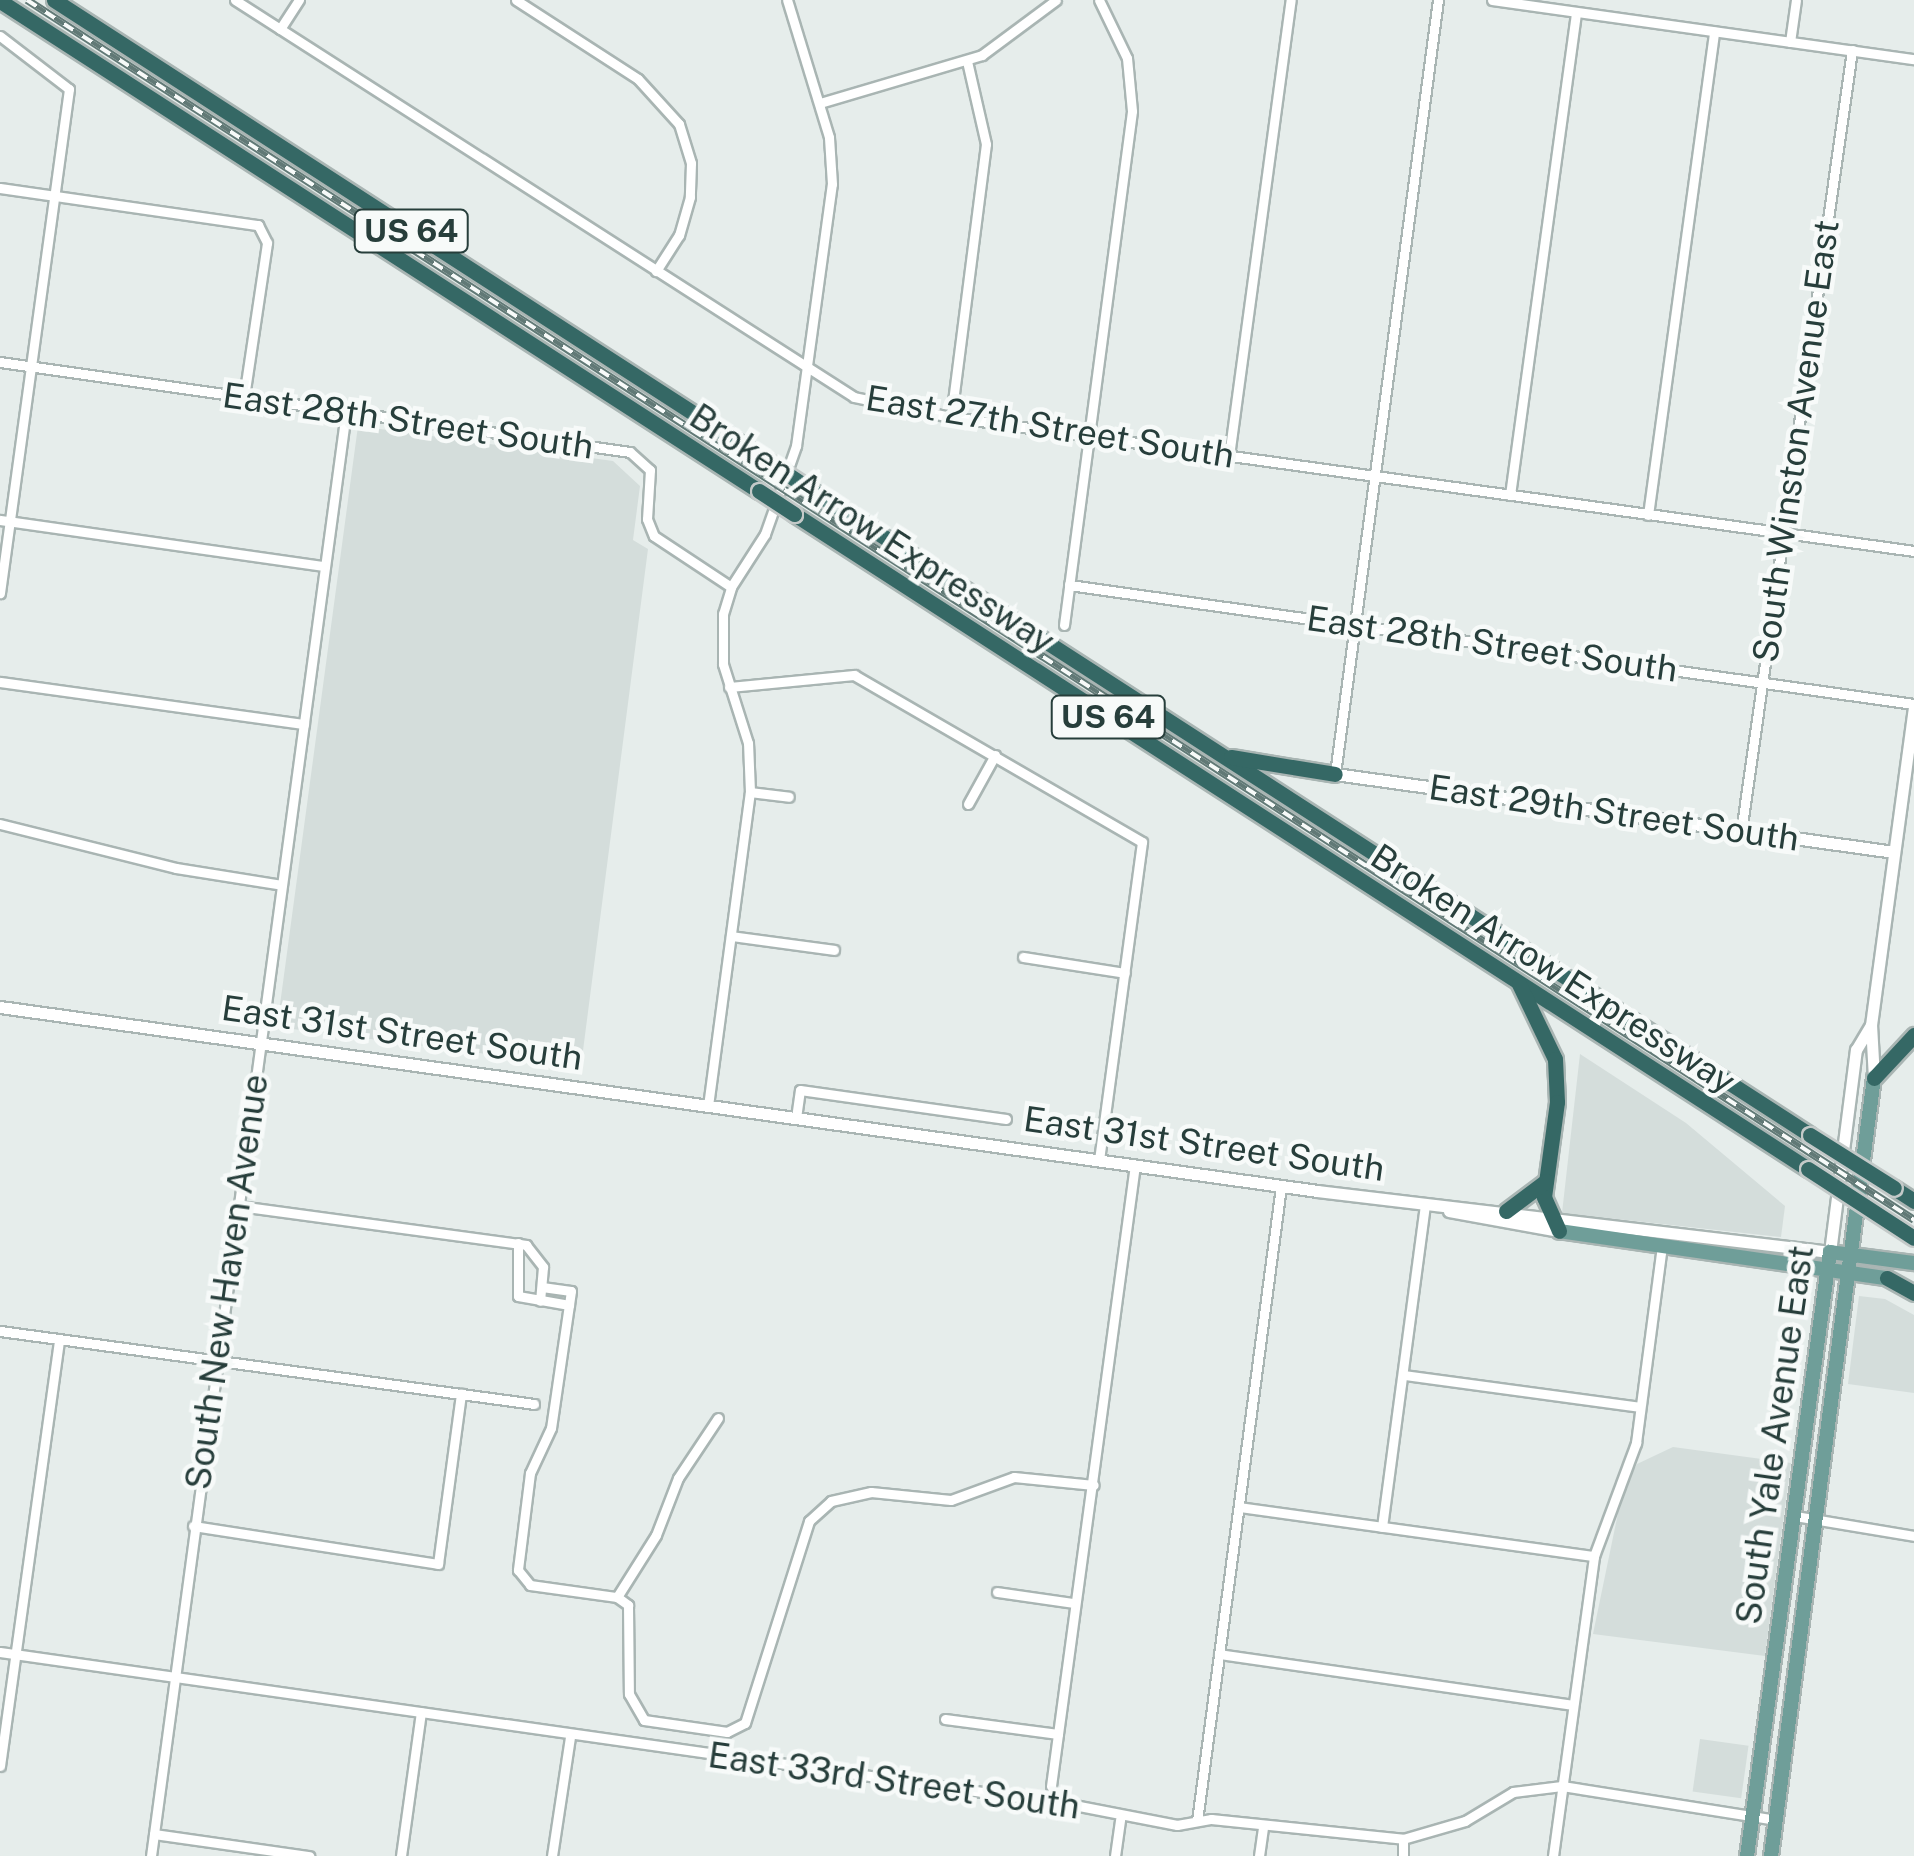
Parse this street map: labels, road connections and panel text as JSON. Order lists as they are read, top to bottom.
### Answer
{
  "streets": {
    "highway": ["US 64", "Broken Arrow Expressway"],
    "main road": ["East 29th Street South", "East 31st Street South", "South Yale Avenue East"],
    "street": [
      "East 28th Street South",
      "East 27th Street South",
      "South Winston Avenue East",
      "South New Haven Avenue",
      "East 33rd Street South"
    ]
  },
  "crossings": [
    ["East 28th Street South", "South Winston Avenue East"],
    ["East 28th Street South", "South New Haven Avenue"],
    ["East 28th Street South", "South Yale Avenue East"],
    ["East 27th Street South", "South Winston Avenue East"],
    ["South Winston Avenue East", "East 29th Street South"],
    ["East 29th Street South", "South Yale Avenue East"],
    ["East 31st Street South", "South New Haven Avenue"],
    ["East 31st Street South", "South Yale Avenue East"],
    ["South New Haven Avenue", "East 33rd Street South"],
    ["South Yale Avenue East", "East 33rd Street South"]
  ]
}
